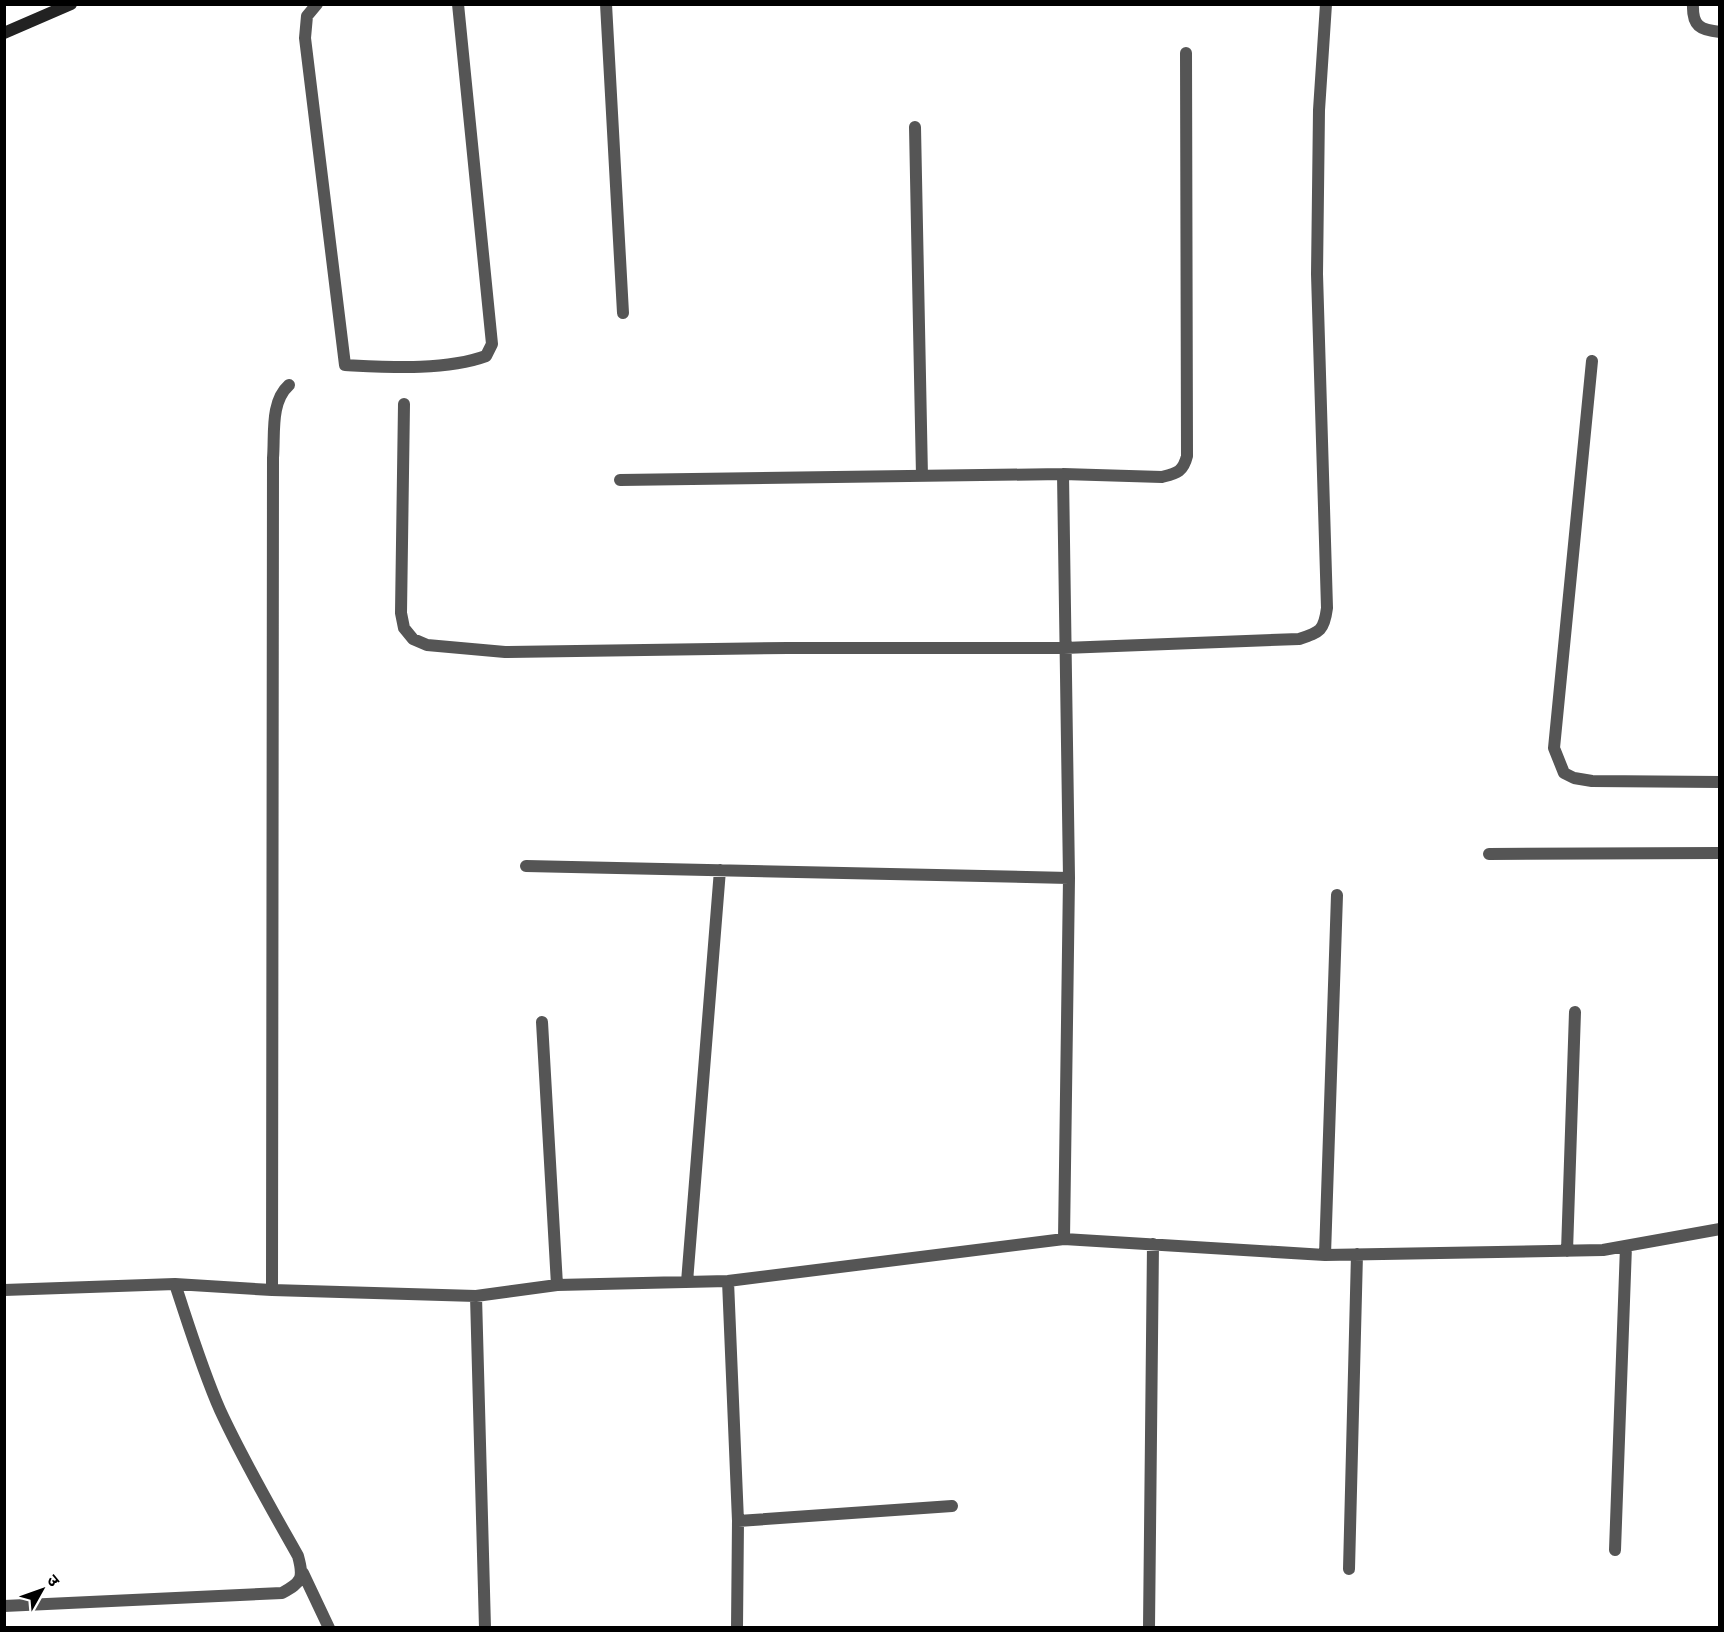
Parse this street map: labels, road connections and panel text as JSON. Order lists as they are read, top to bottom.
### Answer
{
  "north": "top right"
}
